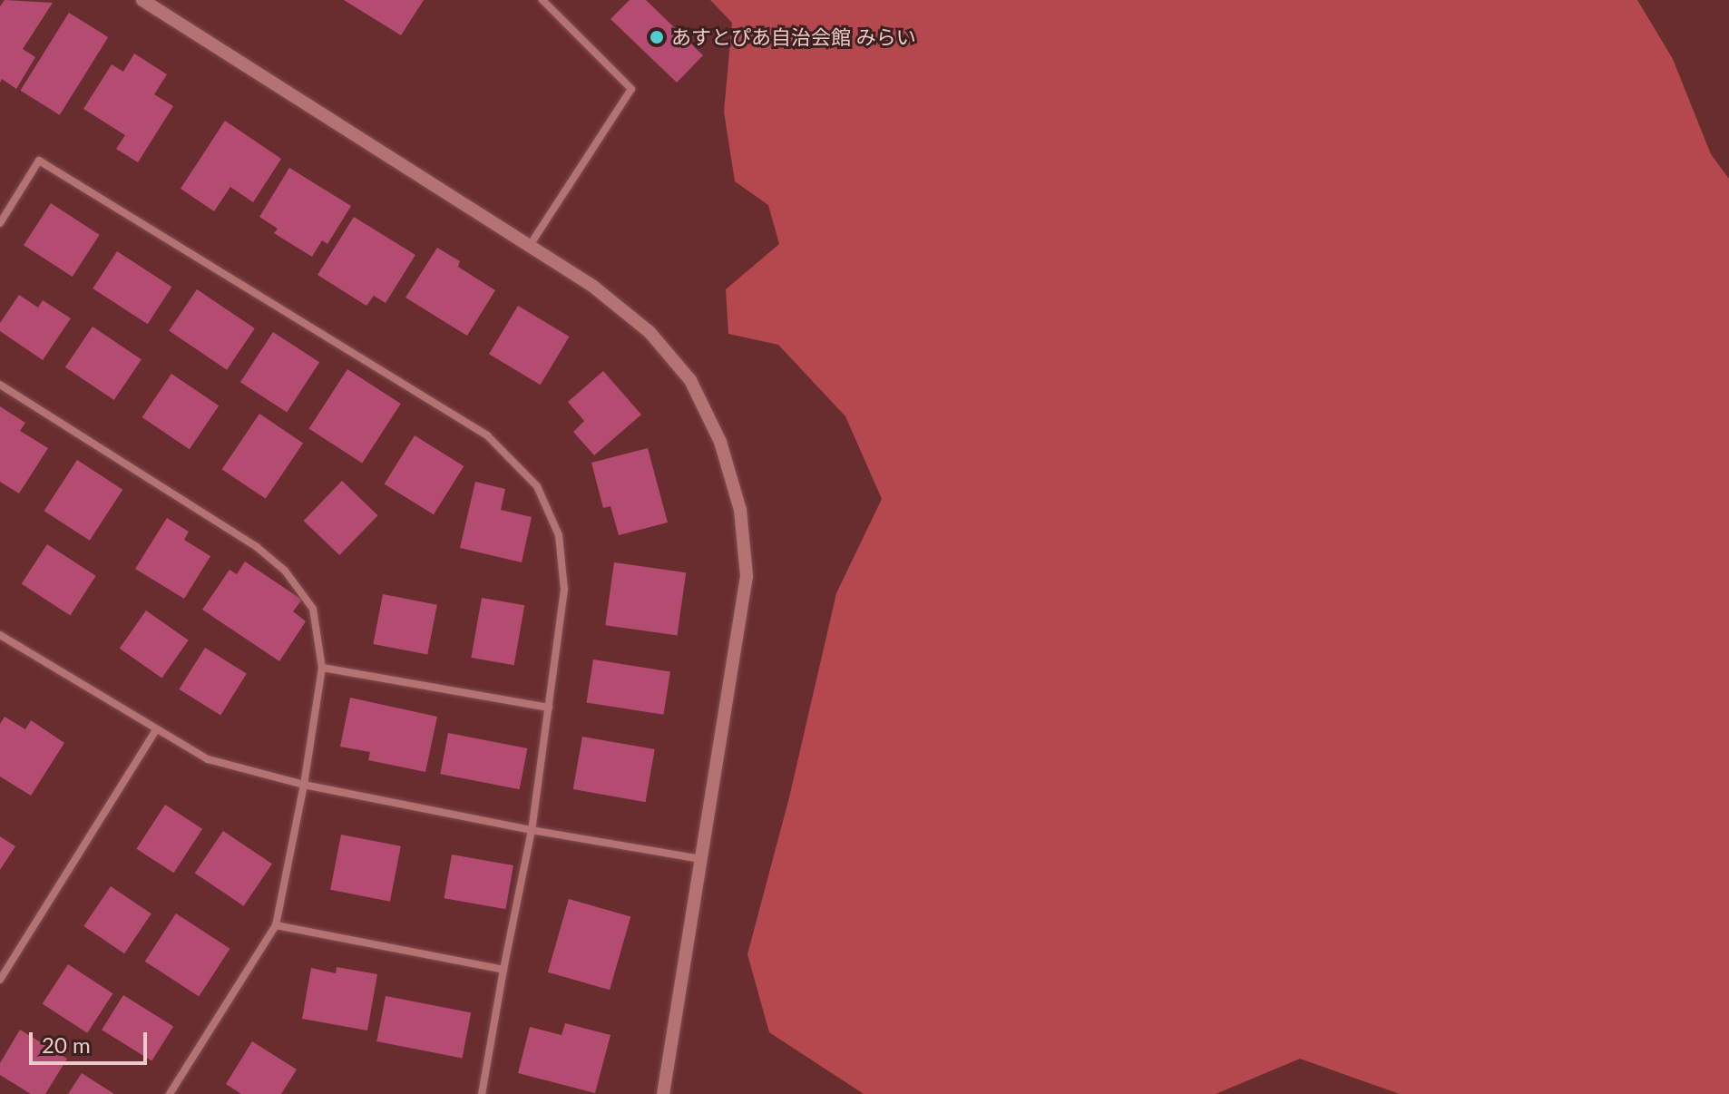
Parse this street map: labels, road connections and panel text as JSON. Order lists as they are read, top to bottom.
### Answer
{
  "places": ["あすとぴあ自治会館 みらい"],
  "scale_bar": "20 m"
}
